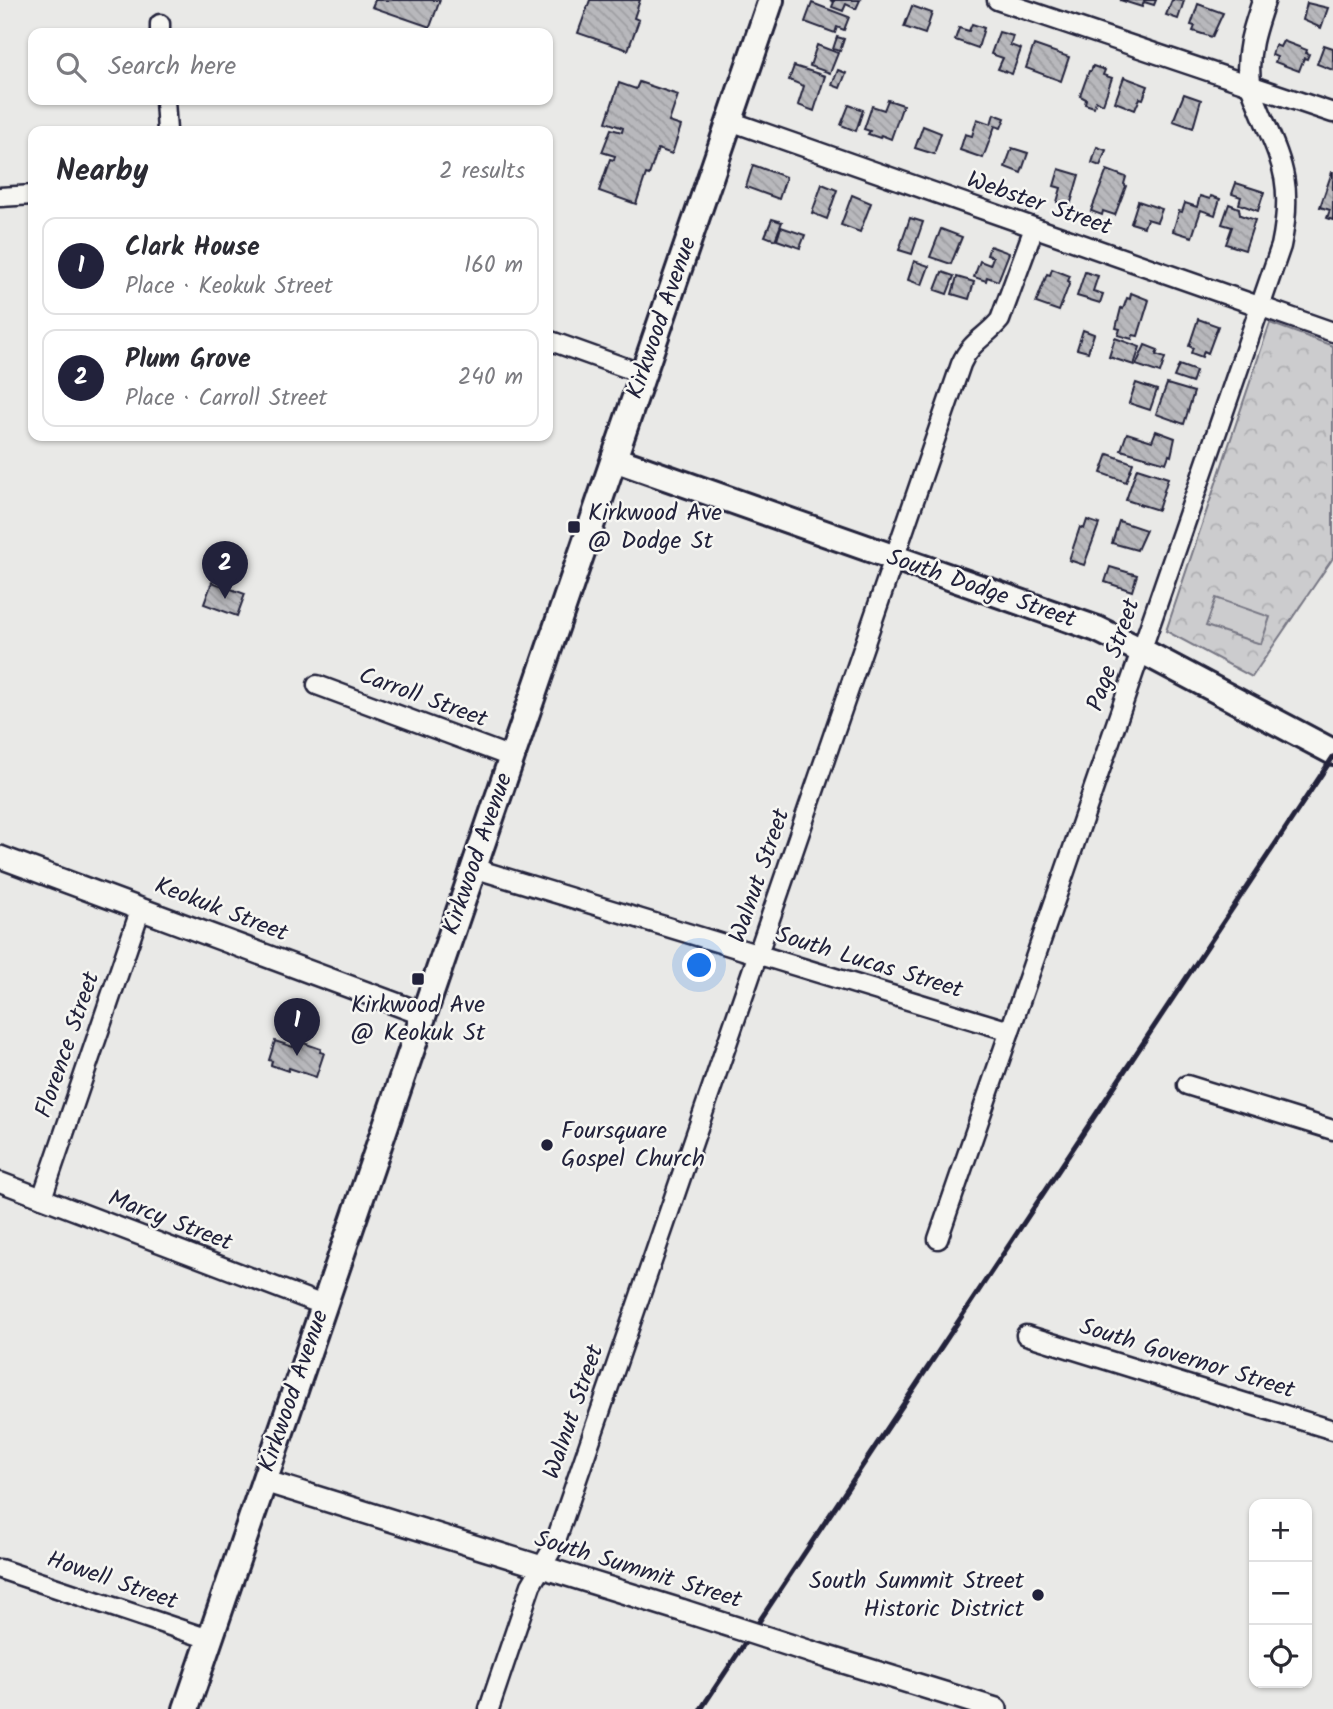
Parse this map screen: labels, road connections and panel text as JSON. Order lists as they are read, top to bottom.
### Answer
{
  "streets": {
    "main road": ["Kirkwood Avenue", "South Dodge Street"],
    "street": [
      "Webster Street",
      "Page Street",
      "Carroll Street",
      "Walnut Street",
      "Keokuk Street",
      "South Lucas Street",
      "Florence Street",
      "Marcy Street",
      "South Governor Street",
      "South Summit Street",
      "Howell Street"
    ]
  },
  "crossings": [
    ["Webster Street", "Kirkwood Avenue"],
    ["Webster Street", "Page Street"],
    ["Webster Street", "Walnut Street"],
    ["Kirkwood Avenue", "South Dodge Street"],
    ["Kirkwood Avenue", "Carroll Street"],
    ["Kirkwood Avenue", "Keokuk Street"],
    ["Kirkwood Avenue", "South Lucas Street"],
    ["Kirkwood Avenue", "Marcy Street"],
    ["Kirkwood Avenue", "South Summit Street"],
    ["Kirkwood Avenue", "Howell Street"],
    ["South Dodge Street", "Page Street"],
    ["South Dodge Street", "Walnut Street"],
    ["Page Street", "South Lucas Street"],
    ["Walnut Street", "South Lucas Street"],
    ["Walnut Street", "South Summit Street"],
    ["Keokuk Street", "Florence Street"],
    ["Florence Street", "Marcy Street"]
  ],
  "places": {
    "transit": ["Kirkwood Ave @ Dodge St", "Kirkwood Ave @ Keokuk St"],
    "other": ["Foursquare Gospel Church", "South Summit Street Historic District"]
  },
  "page": {
    "search": "Search here",
    "heading": ["Nearby", "2 results"],
    "list": [
      {
        "mark": "1",
        "name": "Clark House",
        "note": "Place · Keokuk Street",
        "value": "160 m"
      },
      {
        "mark": "2",
        "name": "Plum Grove",
        "note": "Place · Carroll Street",
        "value": "240 m"
      }
    ],
    "pins": ["2", "1"],
    "map_buttons": ["+", "−"]
  }
}
